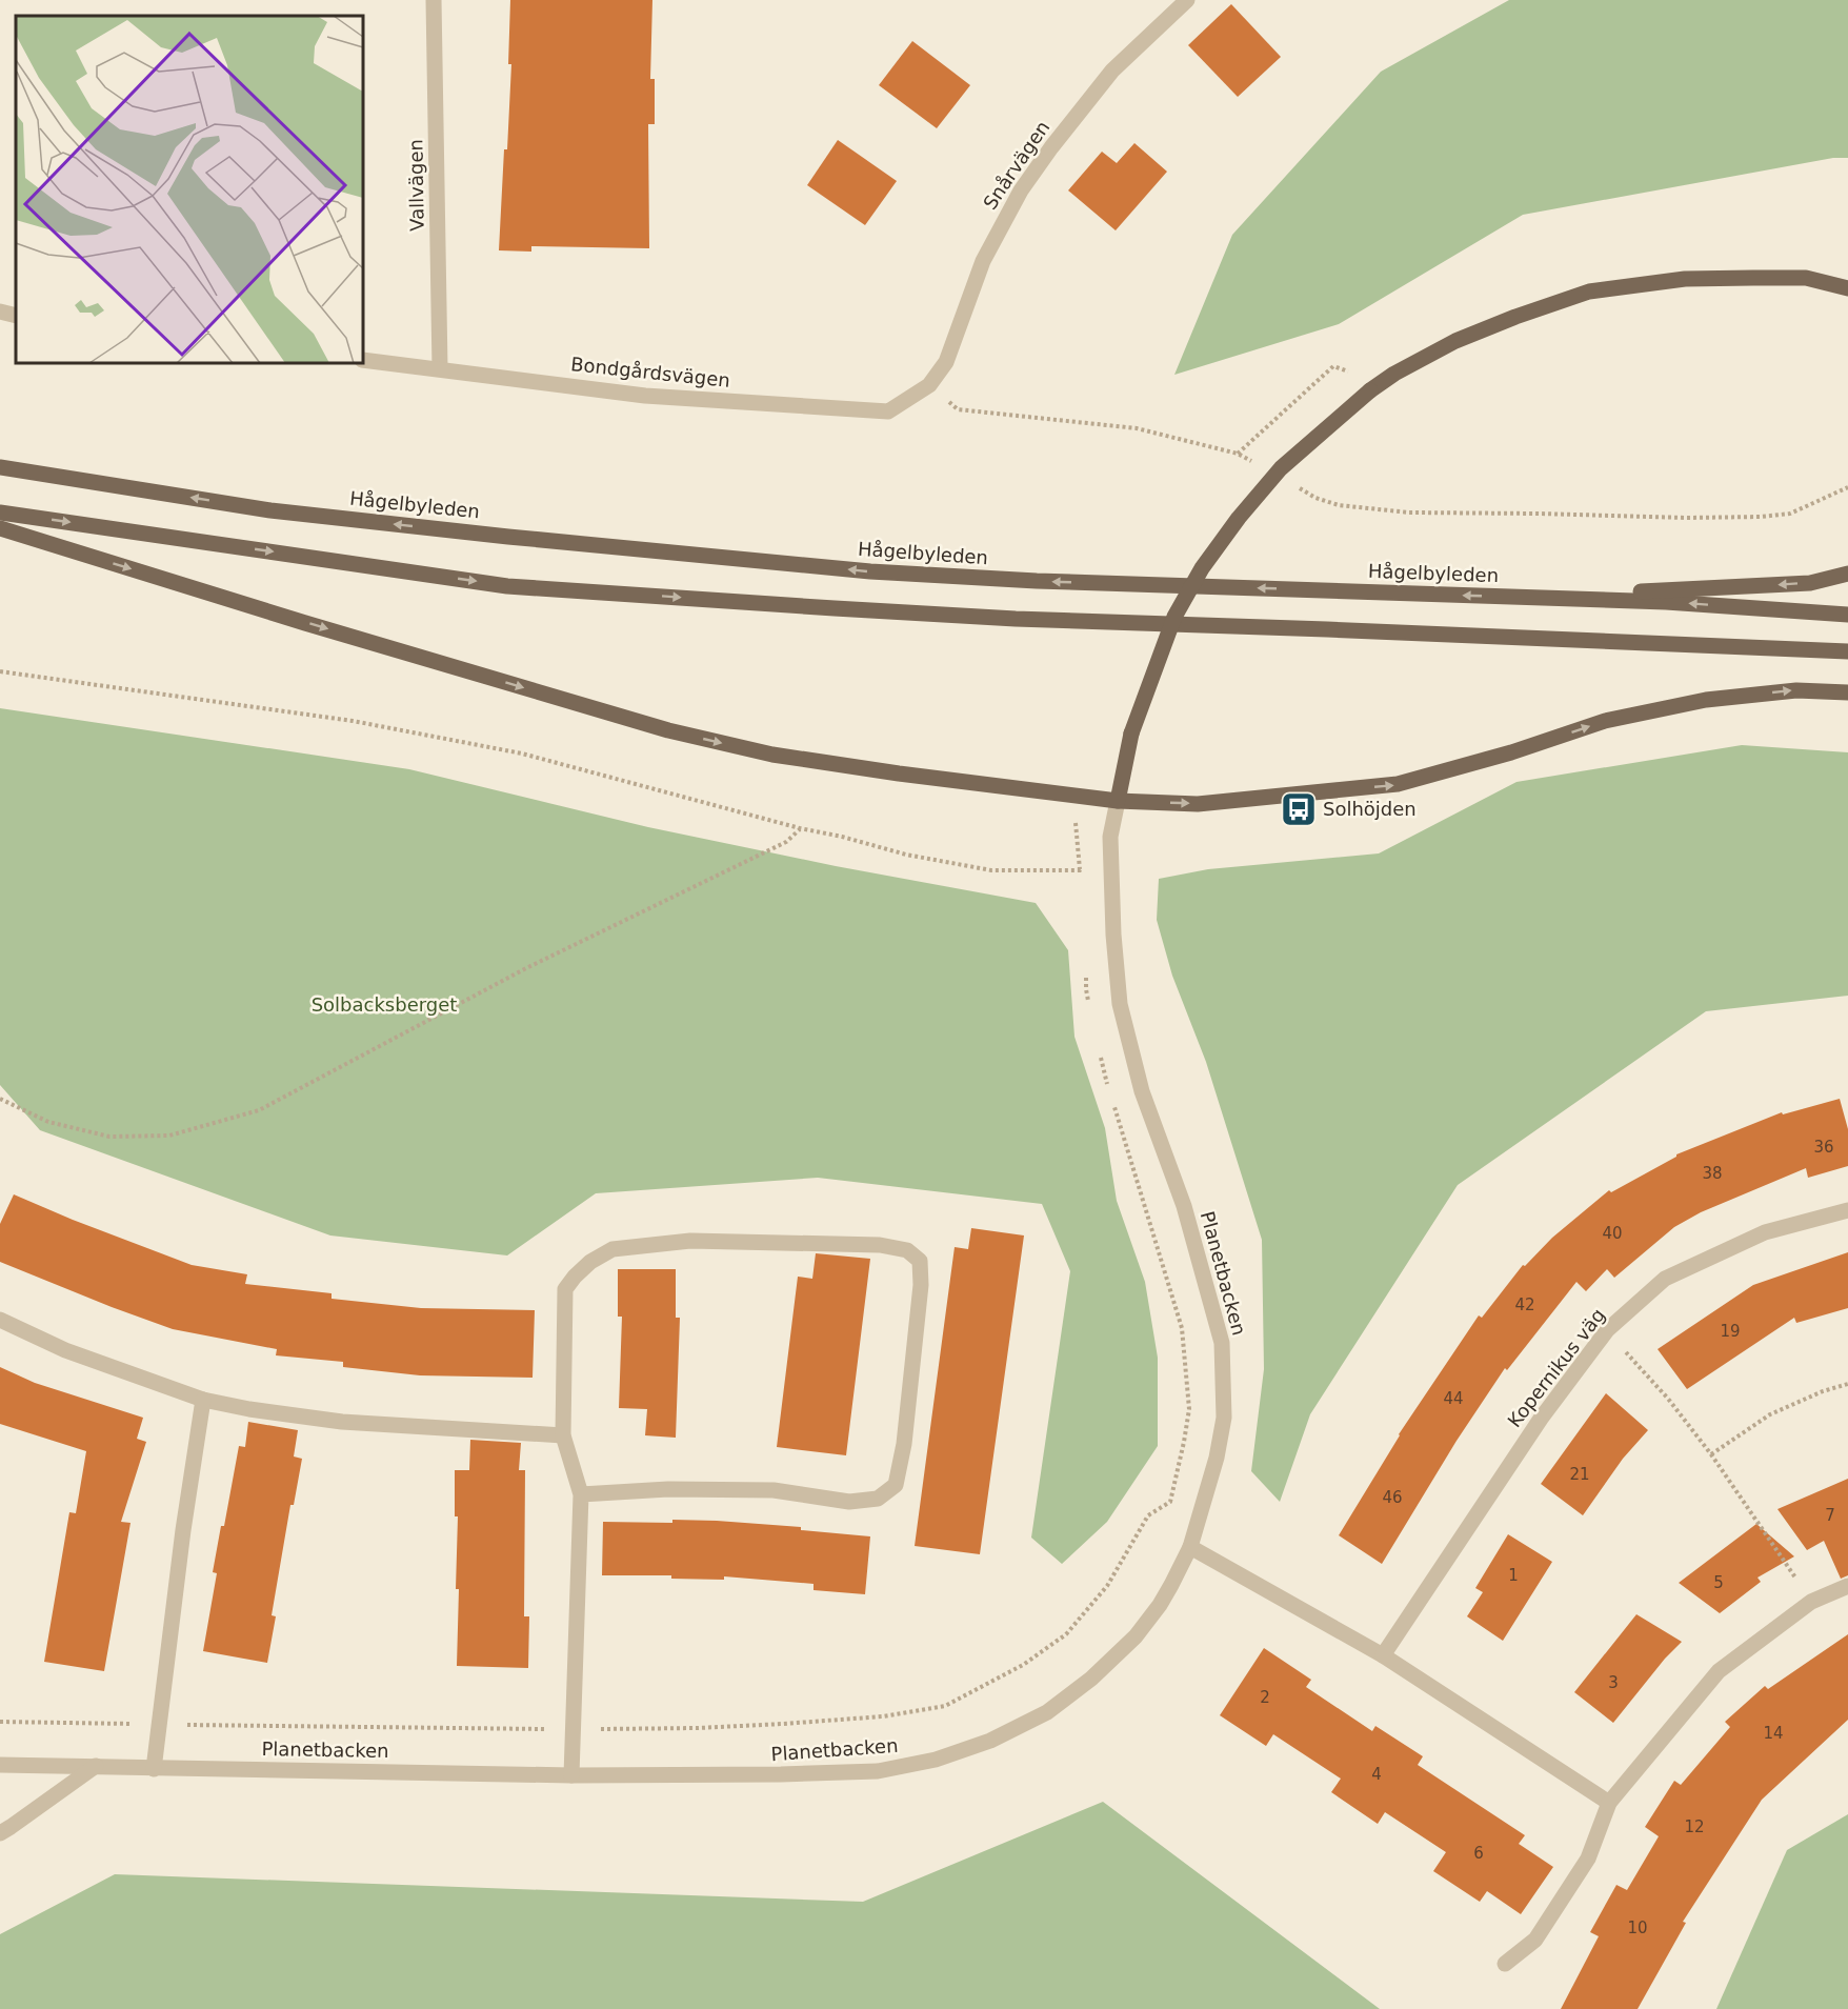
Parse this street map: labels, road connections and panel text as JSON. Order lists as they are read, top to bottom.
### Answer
{
  "streets": {
    "main road": ["Hågelbyleden"],
    "street": [
      "Snårvägen",
      "Vallvägen",
      "Bondgårdsvägen",
      "Planetbacken",
      "Kopernikus väg"
    ]
  },
  "crossings": [
    ["Snårvägen", "Bondgårdsvägen"],
    ["Vallvägen", "Bondgårdsvägen"]
  ],
  "parks": ["Solbacksberget"],
  "places": {
    "bus stop": ["Solhöjden"]
  },
  "house_numbers": [
    "36",
    "38",
    "40",
    "42",
    "19",
    "44",
    "21",
    "46",
    "7",
    "1",
    "5",
    "3",
    "2",
    "14",
    "4",
    "12",
    "6",
    "10"
  ]
}
